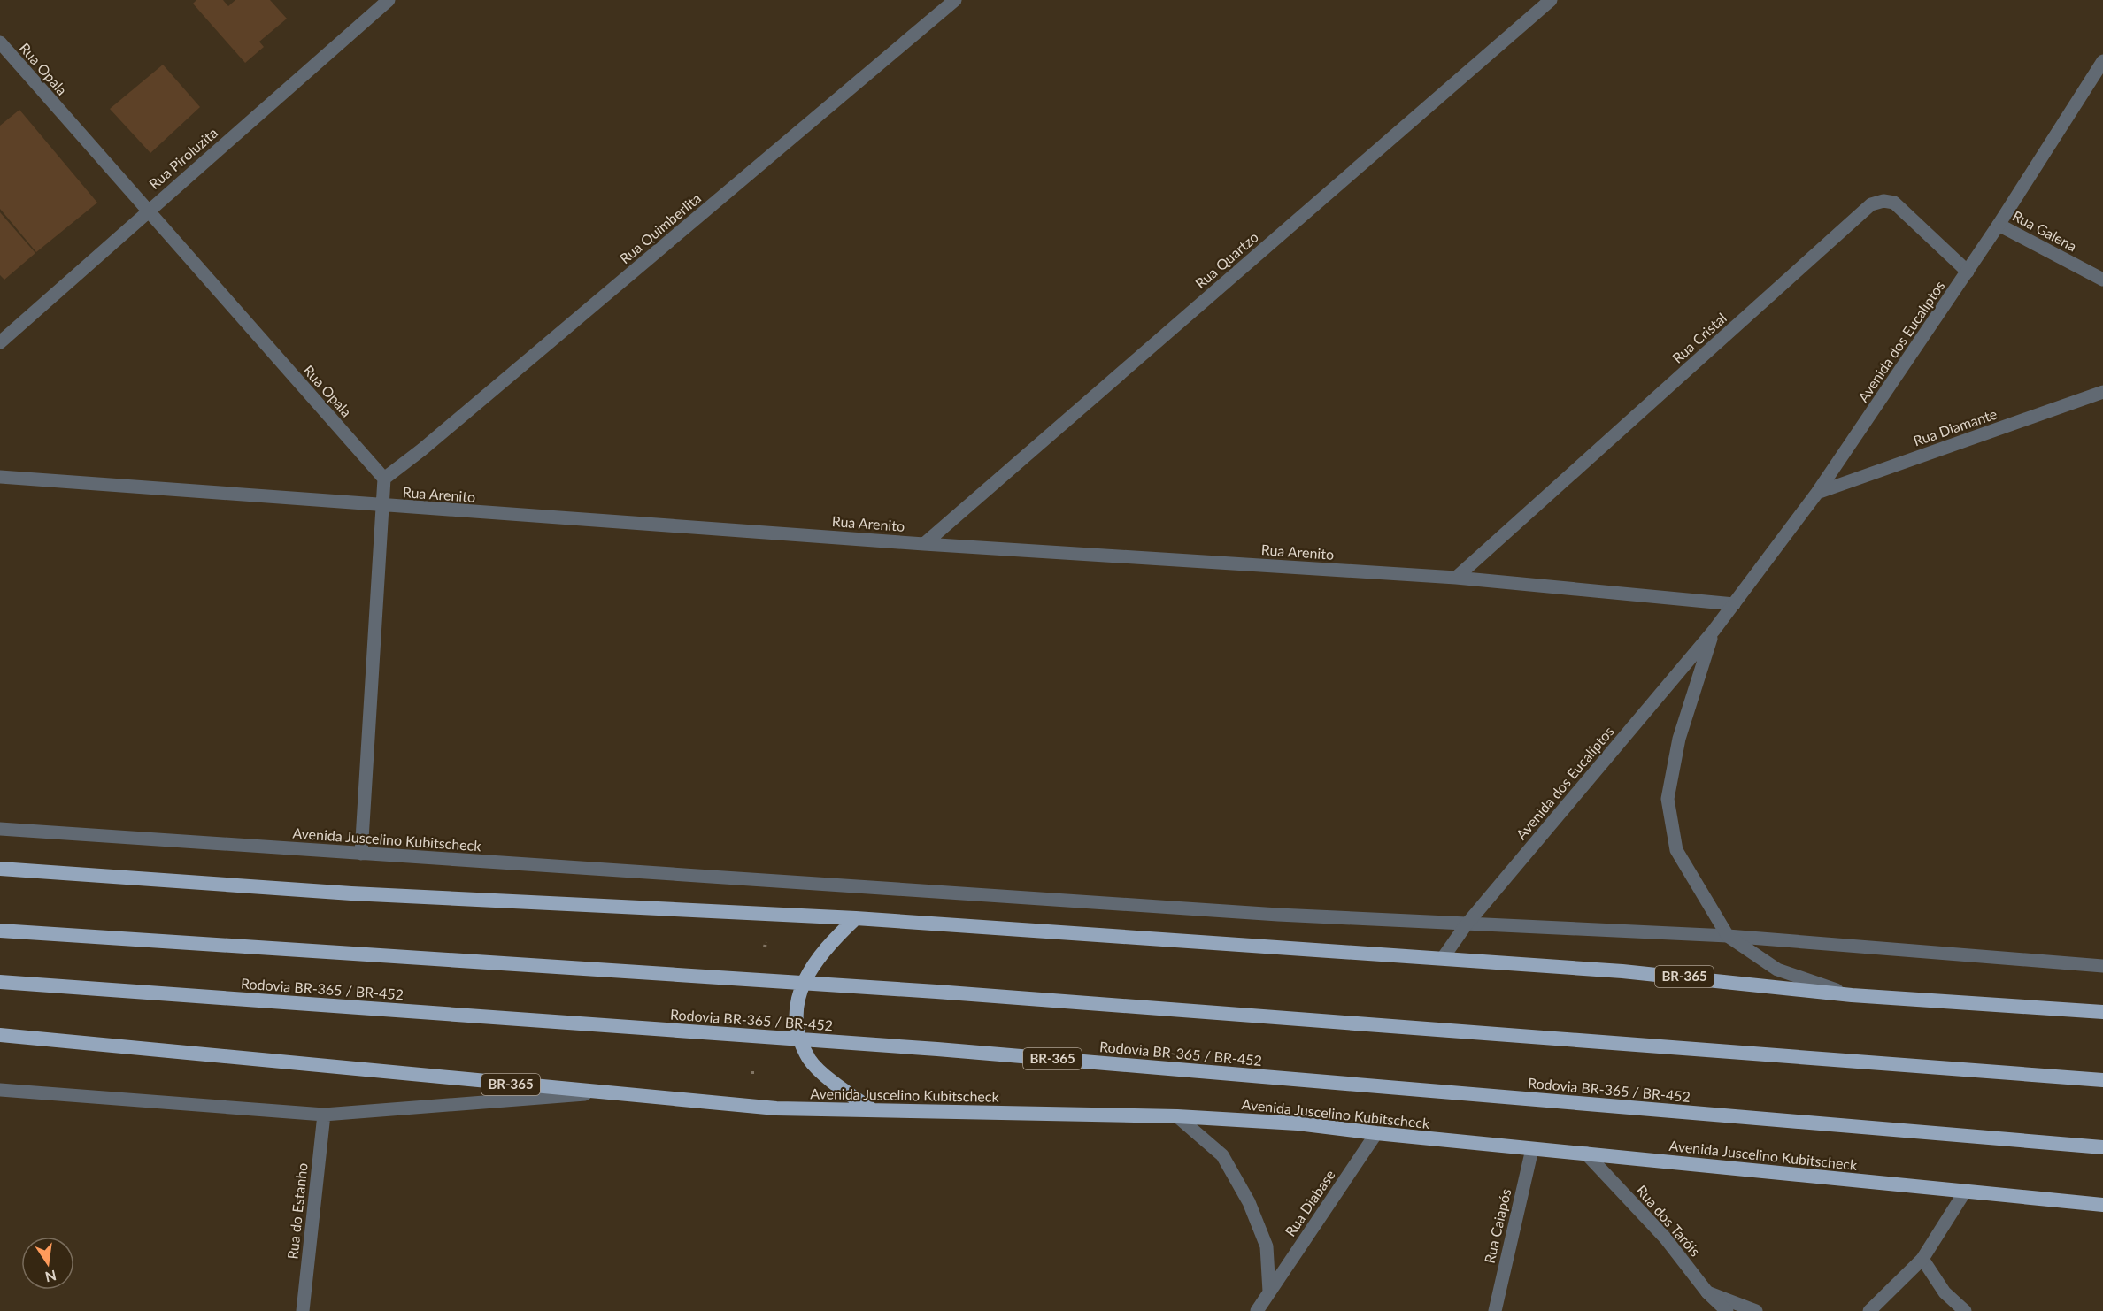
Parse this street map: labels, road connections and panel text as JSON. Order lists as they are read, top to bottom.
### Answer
{
  "streets": {
    "highway": ["Avenida Juscelino Kubitscheck", "BR-365", "Rodovia BR-365 / BR-452"],
    "street": [
      "Rua Opala",
      "Rua Piroluzita",
      "Rua Quimberlita",
      "Rua Galena",
      "Rua Quartzo",
      "Rua Cristal",
      "Avenida dos Eucalíptos",
      "Rua Diamante",
      "Rua Arenito",
      "Rua Diabase",
      "Rua do Estanho",
      "Rua dos Taróis",
      "Rua Caiapós"
    ]
  },
  "crossings": [
    ["Rua Opala", "Rua Piroluzita"],
    ["Rua Opala", "Rua Quimberlita"],
    ["Rua Galena", "Avenida dos Eucalíptos"],
    ["Rua Quartzo", "Rua Arenito"],
    ["Rua Cristal", "Avenida dos Eucalíptos"],
    ["Rua Cristal", "Rua Arenito"],
    ["Avenida dos Eucalíptos", "Rua Diamante"],
    ["Avenida dos Eucalíptos", "Rua Arenito"],
    ["Avenida dos Eucalíptos", "Avenida Juscelino Kubitscheck"],
    ["Avenida dos Eucalíptos", "BR-365"],
    ["Avenida Juscelino Kubitscheck", "Rua Diabase"],
    ["Avenida Juscelino Kubitscheck", "Rua do Estanho"],
    ["Avenida Juscelino Kubitscheck", "Rua dos Taróis"],
    ["Avenida Juscelino Kubitscheck", "Rua Caiapós"]
  ],
  "north": "bottom"
}
